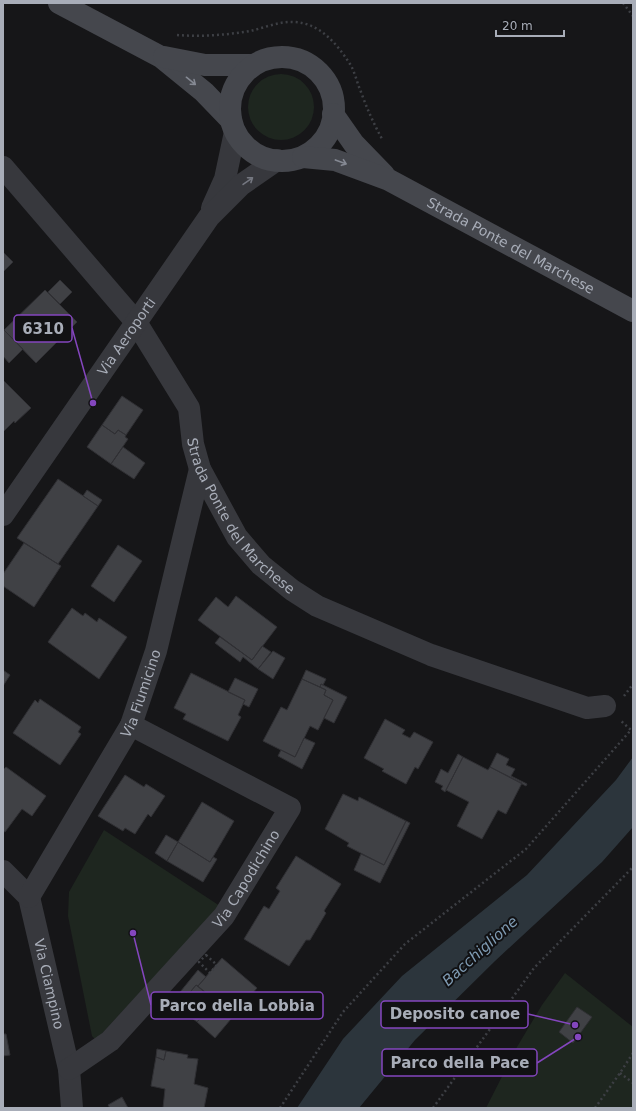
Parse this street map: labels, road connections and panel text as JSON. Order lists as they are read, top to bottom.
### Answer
{
  "streets": {
    "main road": ["Strada Ponte del Marchese"],
    "street": [
      "Via Aeroporti",
      "Via Fiumicino",
      "Via Capodichino",
      "Via Ciampino"
    ]
  },
  "crossings": [
    ["Strada Ponte del Marchese", "Via Aeroporti"],
    ["Strada Ponte del Marchese", "Via Fiumicino"],
    ["Via Fiumicino", "Via Capodichino"],
    ["Via Fiumicino", "Via Ciampino"],
    ["Via Capodichino", "Via Ciampino"]
  ],
  "water": ["Bacchiglione"],
  "places": [
    "6310",
    "Parco della Lobbia",
    "Deposito canoe",
    "Parco della Pace"
  ],
  "scale_bar": "20 m"
}
